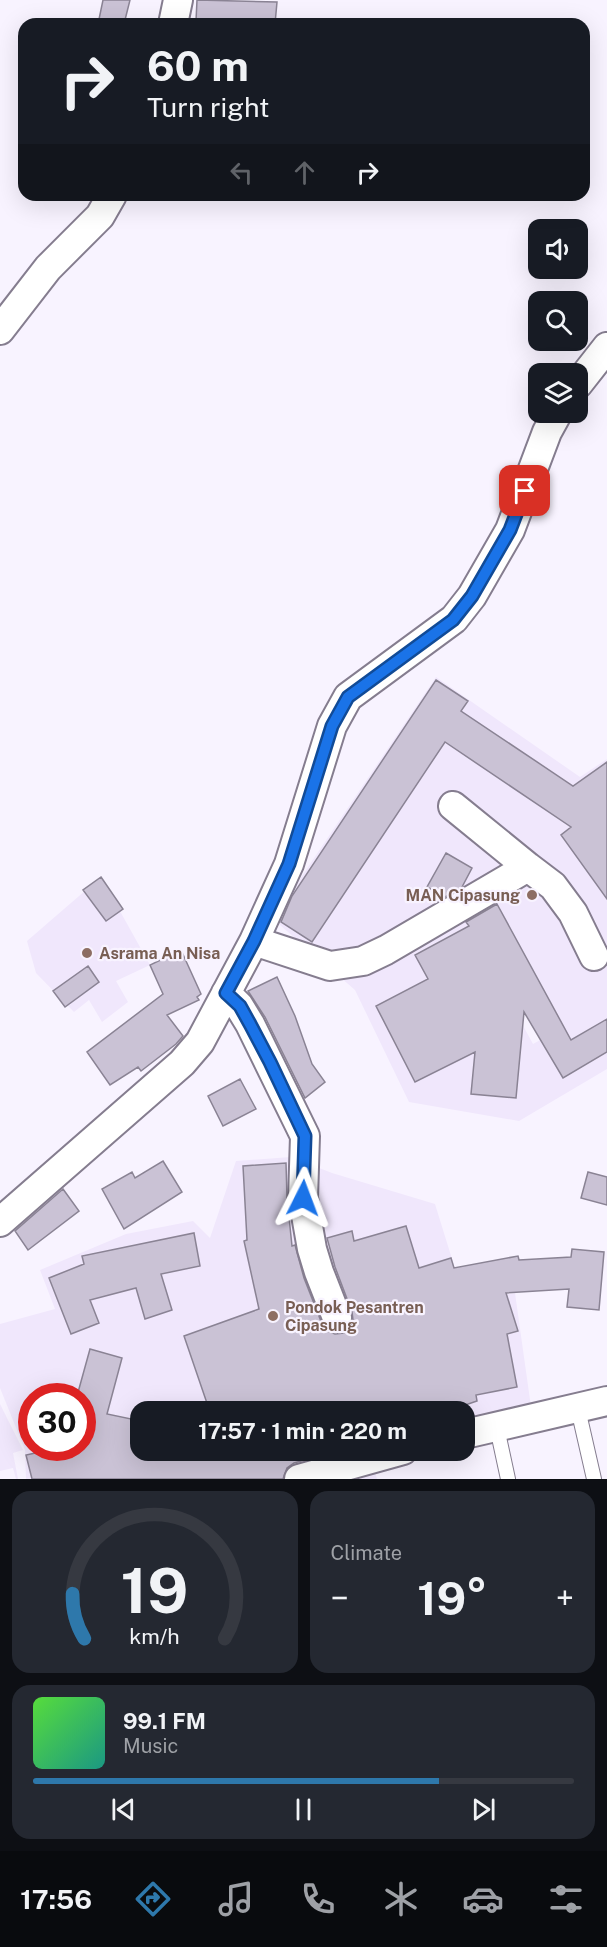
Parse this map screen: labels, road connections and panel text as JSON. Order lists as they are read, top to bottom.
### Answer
{
  "places": ["MAN Cipasung", "Asrama An Nisa", "Pondok Pesantren Cipasung"],
  "page": {
    "turn": ["60 m", "Turn right"],
    "limit": "30",
    "trip": "17:57 · 1 min · 220 m",
    "tile": "Climate",
    "heat": ["−", "19°", "+"],
    "song": ["99.1 FM", "Music"],
    "tabs": "17:56",
    "gauge": ["19", "km/h"]
  }
}
